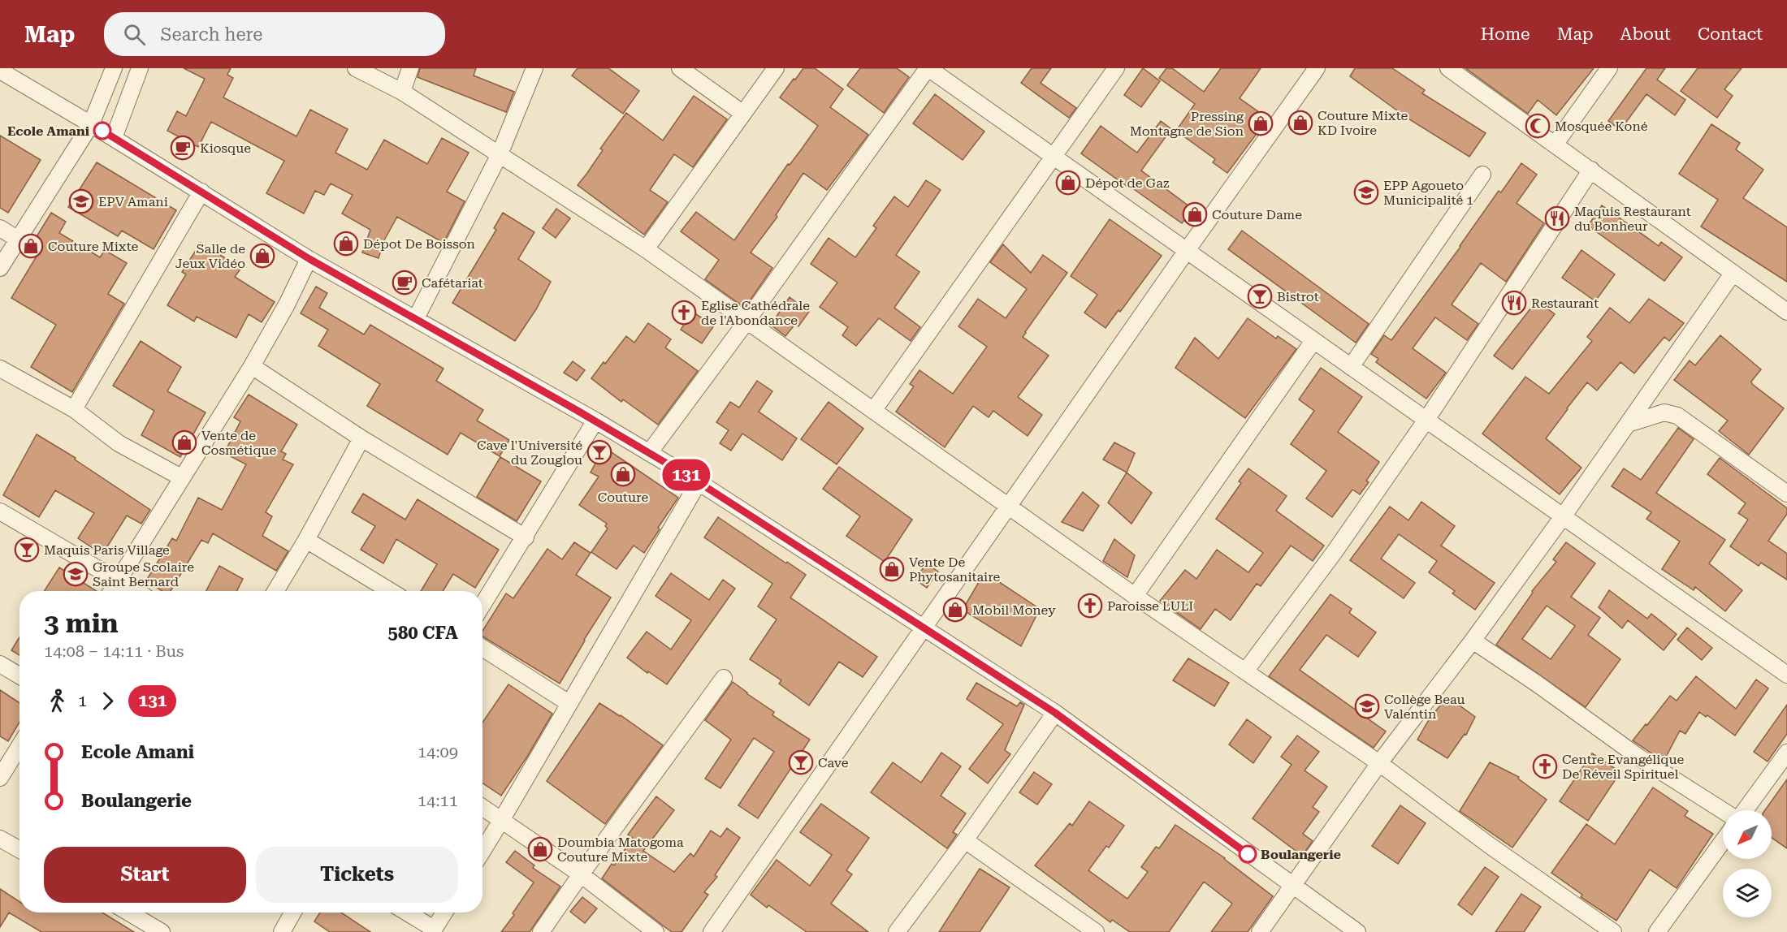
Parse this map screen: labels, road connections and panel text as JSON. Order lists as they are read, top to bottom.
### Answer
{
  "places": {
    "shop": [
      "Couture Mixte KD Ivoire",
      "Pressing Montagne de Sion",
      "Dépot de Gaz",
      "Couture Dame",
      "Dépot De Boisson",
      "Couture Mixte",
      "Salle de Jeux Vidéo",
      "Vente de Cosmétique",
      "Couture",
      "Vente De Phytosanitaire",
      "Mobil Money",
      "Doumbia Matogoma Couture Mixte"
    ],
    "mosque": ["Mosquée Koné"],
    "other": ["Ecole Amani", "Boulangerie"],
    "cafe": ["Kiosque", "Cafétariat"],
    "school or university": [
      "EPP Agoueto Municipalité 1",
      "EPV Amani",
      "Groupe Scolaire Saint Bernard",
      "Collège Beau Valentin"
    ],
    "restaurant": ["Maquis Restaurant du Bonheur", "Restaurant"],
    "bar": [
      "Bistrot",
      "Cave l'Université du Zouglou",
      "Maquis Paris Village",
      "Cave"
    ],
    "church": ["Eglise Cathédrale de l'Abondance", "Paroisse LULI", "Centre Evangélique De Réveil Spirituel"]
  },
  "lines": ["bus line 131"],
  "north": "bottom left",
  "page": {
    "header": "Map",
    "search": "Search here",
    "nav": [
      "Home",
      "Map",
      "About",
      "Contact"
    ],
    "on_map": "131",
    "heading": ["3 min", "14:08 – 14:11 · Bus", "580 CFA"],
    "legs": ["1", "131"],
    "list": [
      {
        "name": "Ecole Amani",
        "value": "14:09"
      },
      {
        "name": "Boulangerie",
        "value": "14:11"
      }
    ],
    "buttons": ["Start", "Tickets"]
  }
}
